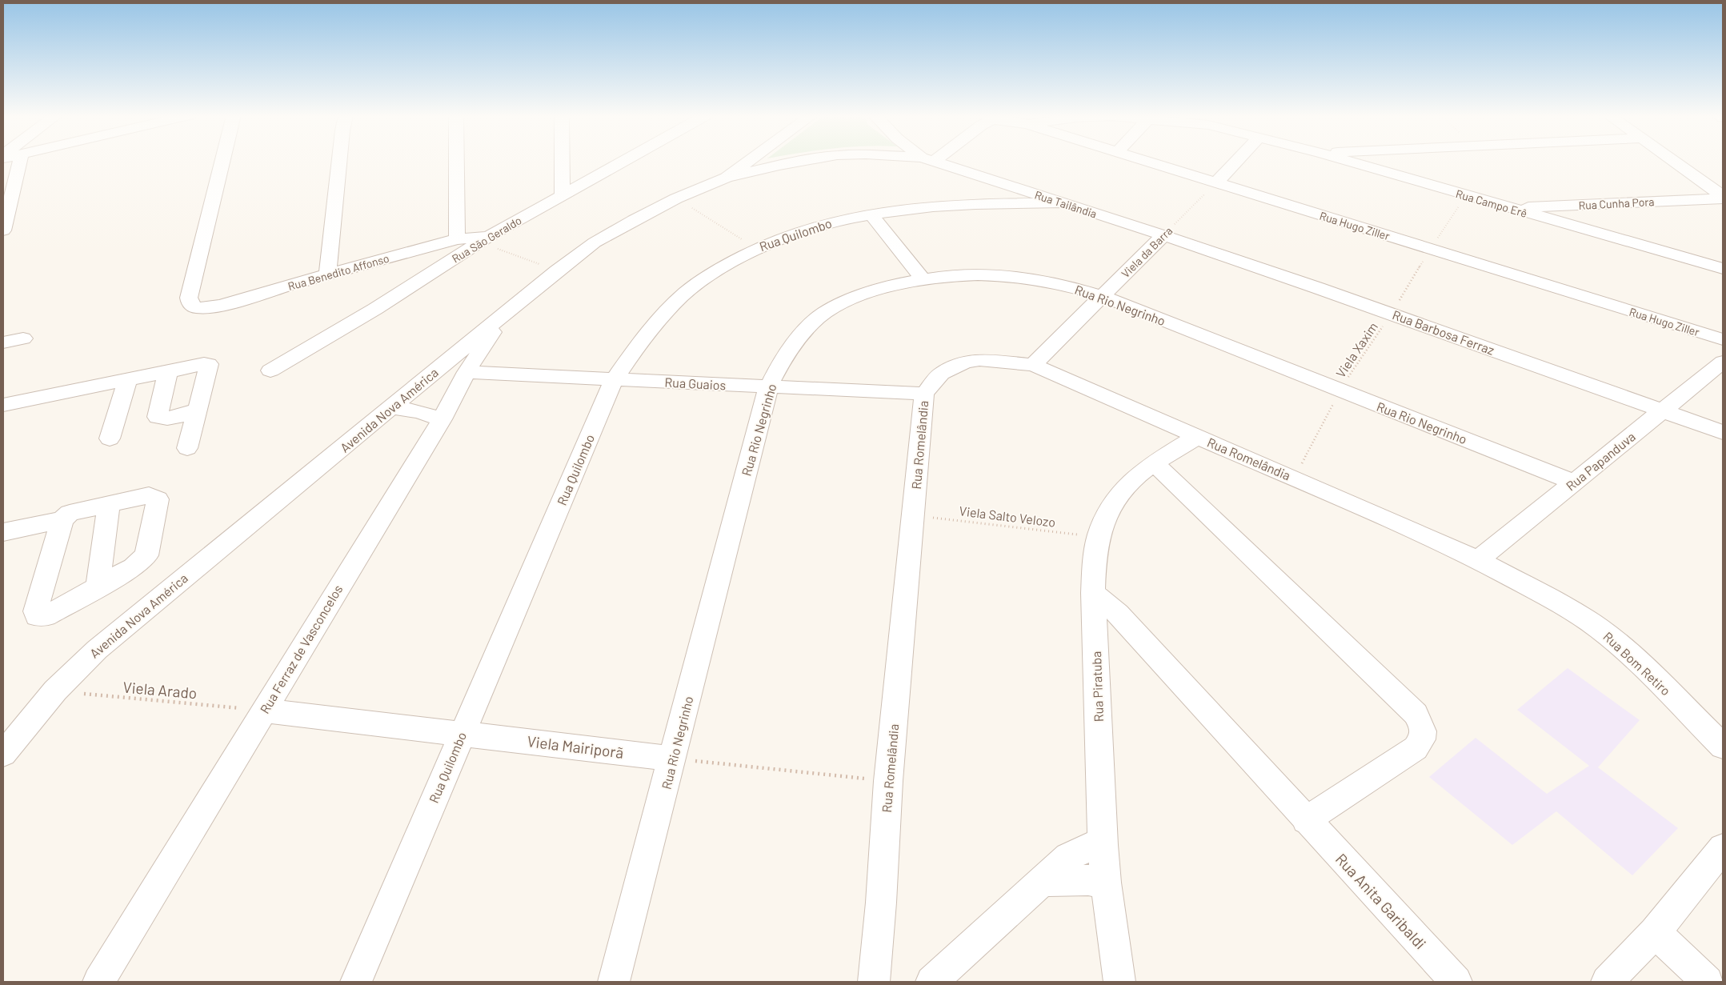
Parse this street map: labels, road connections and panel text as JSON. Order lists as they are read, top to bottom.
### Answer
{
  "streets": {
    "street": [
      "Rua Campo Erê",
      "Rua Cunha Pora",
      "Rua Tailândia",
      "Rua Hugo Ziller",
      "Rua Quilombo",
      "Rua São Geraldo",
      "Viela da Barra",
      "Rua Benedito Affonso",
      "Rua Rio Negrinho",
      "Rua Barbosa Ferraz",
      "Rua Guaios",
      "Avenida Nova América",
      "Rua Romelândia",
      "Rua Papanduva",
      "Rua Ferraz de Vasconcelos",
      "Rua Bom Retiro",
      "Rua Piratuba",
      "Viela Mairiporã",
      "Rua Anita Garibaldi"
    ],
    "path": ["Viela Xaxim", "Viela Salto Velozo", "Viela Arado"]
  },
  "crossings": [
    ["Rua Campo Erê", "Rua Cunha Pora"],
    ["Rua Campo Erê", "Viela Xaxim"],
    ["Rua Tailândia", "Rua Quilombo"],
    ["Rua Tailândia", "Viela da Barra"],
    ["Rua Tailândia", "Rua Barbosa Ferraz"],
    ["Rua Tailândia", "Avenida Nova América"],
    ["Rua Hugo Ziller", "Viela da Barra"],
    ["Rua Hugo Ziller", "Viela Xaxim"],
    ["Rua Quilombo", "Rua Guaios"],
    ["Rua Quilombo", "Viela Mairiporã"],
    ["Rua São Geraldo", "Rua Benedito Affonso"],
    ["Viela da Barra", "Rua Rio Negrinho"],
    ["Viela da Barra", "Rua Barbosa Ferraz"],
    ["Viela da Barra", "Rua Romelândia"],
    ["Rua Rio Negrinho", "Viela Xaxim"],
    ["Rua Rio Negrinho", "Rua Guaios"],
    ["Rua Rio Negrinho", "Rua Papanduva"],
    ["Rua Rio Negrinho", "Viela Mairiporã"],
    ["Rua Barbosa Ferraz", "Viela Xaxim"],
    ["Rua Barbosa Ferraz", "Rua Papanduva"],
    ["Viela Xaxim", "Rua Romelândia"],
    ["Rua Guaios", "Rua Romelândia"],
    ["Rua Guaios", "Rua Ferraz de Vasconcelos"],
    ["Avenida Nova América", "Rua Ferraz de Vasconcelos"],
    ["Avenida Nova América", "Viela Arado"],
    ["Rua Romelândia", "Rua Papanduva"],
    ["Rua Romelândia", "Viela Salto Velozo"],
    ["Rua Romelândia", "Rua Bom Retiro"],
    ["Rua Romelândia", "Rua Piratuba"],
    ["Rua Papanduva", "Rua Bom Retiro"],
    ["Viela Salto Velozo", "Rua Piratuba"],
    ["Rua Ferraz de Vasconcelos", "Viela Arado"],
    ["Rua Ferraz de Vasconcelos", "Viela Mairiporã"],
    ["Rua Piratuba", "Rua Anita Garibaldi"],
    ["Viela Arado", "Viela Mairiporã"]
  ]
}
